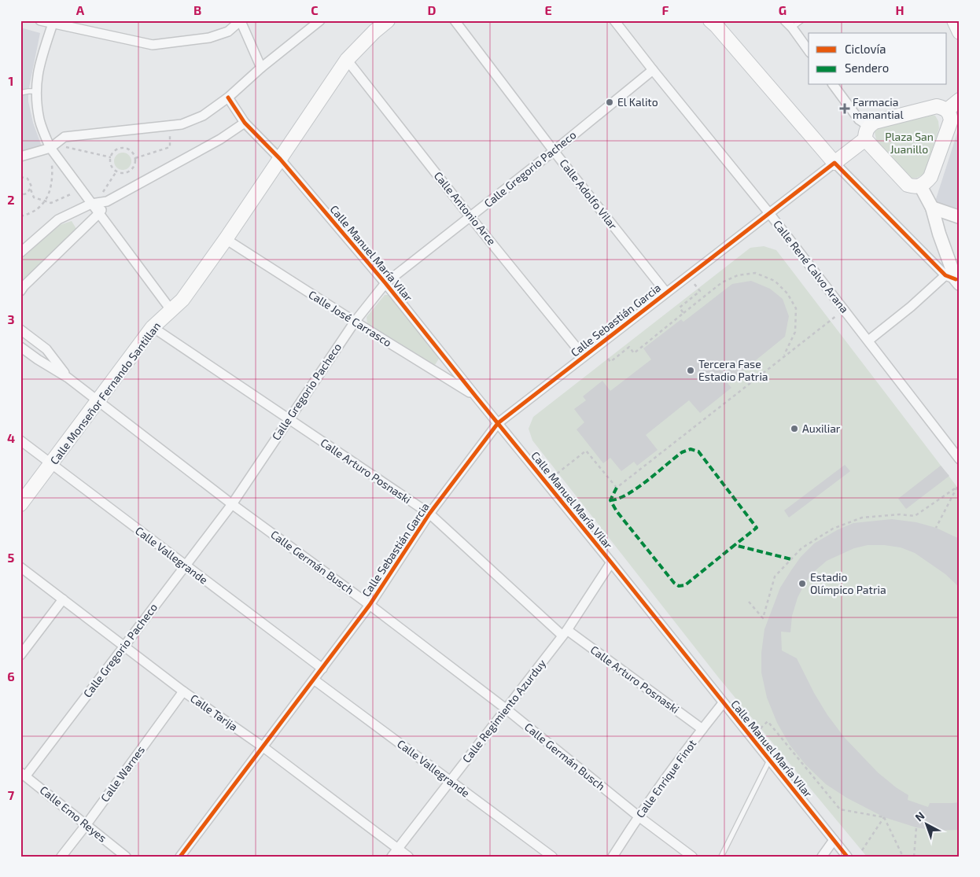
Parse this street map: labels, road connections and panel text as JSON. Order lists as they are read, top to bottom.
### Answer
{
  "streets": {
    "main road": ["Calle Sebastián Garcia", "Calle Monseñor Fernando Santillan"],
    "street": [
      "Calle Gregorio Pacheco",
      "Calle Adolfo Vilar",
      "Calle Antonio Arce",
      "Calle Manuel María Vilar",
      "Calle René Calvo Arana",
      "Calle José Carrasco",
      "Calle Arturo Posnaski",
      "Calle Vallegrande",
      "Calle Germán Busch",
      "Calle Regimiento Azurduy",
      "Calle Tarija",
      "Calle Warnes",
      "Calle Enrique Finot",
      "Calle Emo Reyes"
    ]
  },
  "crossings": [
    ["Calle Gregorio Pacheco", "Calle Adolfo Vilar"],
    ["Calle Gregorio Pacheco", "Calle Antonio Arce"],
    ["Calle Gregorio Pacheco", "Calle Manuel María Vilar"],
    ["Calle Gregorio Pacheco", "Calle René Calvo Arana"],
    ["Calle Gregorio Pacheco", "Calle José Carrasco"],
    ["Calle Gregorio Pacheco", "Calle Arturo Posnaski"],
    ["Calle Gregorio Pacheco", "Calle Vallegrande"],
    ["Calle Gregorio Pacheco", "Calle Germán Busch"],
    ["Calle Gregorio Pacheco", "Calle Tarija"],
    ["Calle Gregorio Pacheco", "Calle Emo Reyes"],
    ["Calle Adolfo Vilar", "Calle Sebastián Garcia"],
    ["Calle Antonio Arce", "Calle Sebastián Garcia"],
    ["Calle Antonio Arce", "Calle Monseñor Fernando Santillan"],
    ["Calle Manuel María Vilar", "Calle José Carrasco"],
    ["Calle Manuel María Vilar", "Calle Sebastián Garcia"],
    ["Calle Manuel María Vilar", "Calle Monseñor Fernando Santillan"],
    ["Calle Manuel María Vilar", "Calle Regimiento Azurduy"],
    ["Calle Manuel María Vilar", "Calle Enrique Finot"],
    ["Calle René Calvo Arana", "Calle Sebastián Garcia"],
    ["Calle José Carrasco", "Calle Monseñor Fernando Santillan"],
    ["Calle Sebastián Garcia", "Calle Arturo Posnaski"],
    ["Calle Sebastián Garcia", "Calle Vallegrande"],
    ["Calle Sebastián Garcia", "Calle Germán Busch"],
    ["Calle Sebastián Garcia", "Calle Tarija"],
    ["Calle Monseñor Fernando Santillan", "Calle Arturo Posnaski"],
    ["Calle Monseñor Fernando Santillan", "Calle Vallegrande"],
    ["Calle Monseñor Fernando Santillan", "Calle Germán Busch"],
    ["Calle Arturo Posnaski", "Calle Regimiento Azurduy"],
    ["Calle Arturo Posnaski", "Calle Enrique Finot"],
    ["Calle Vallegrande", "Calle Regimiento Azurduy"],
    ["Calle Germán Busch", "Calle Regimiento Azurduy"],
    ["Calle Germán Busch", "Calle Enrique Finot"],
    ["Calle Regimiento Azurduy", "Calle Tarija"],
    ["Calle Tarija", "Calle Warnes"],
    ["Calle Warnes", "Calle Emo Reyes"]
  ],
  "parks": ["Plaza San Juanillo"],
  "places": {
    "other": [
      "El Kalito",
      "Tercera Fase Estadio Patria",
      "Auxiliar",
      "Estadio Olímpico Patria"
    ],
    "health": ["Farmacia manantial"]
  },
  "legend": ["Ciclovía", "Sendero"],
  "north": "top left",
  "grid": {
    "columns": [
      "A",
      "B",
      "C",
      "D",
      "E",
      "F",
      "G",
      "H"
    ],
    "rows": [
      "1",
      "2",
      "3",
      "4",
      "5",
      "6",
      "7"
    ]
  }
}
